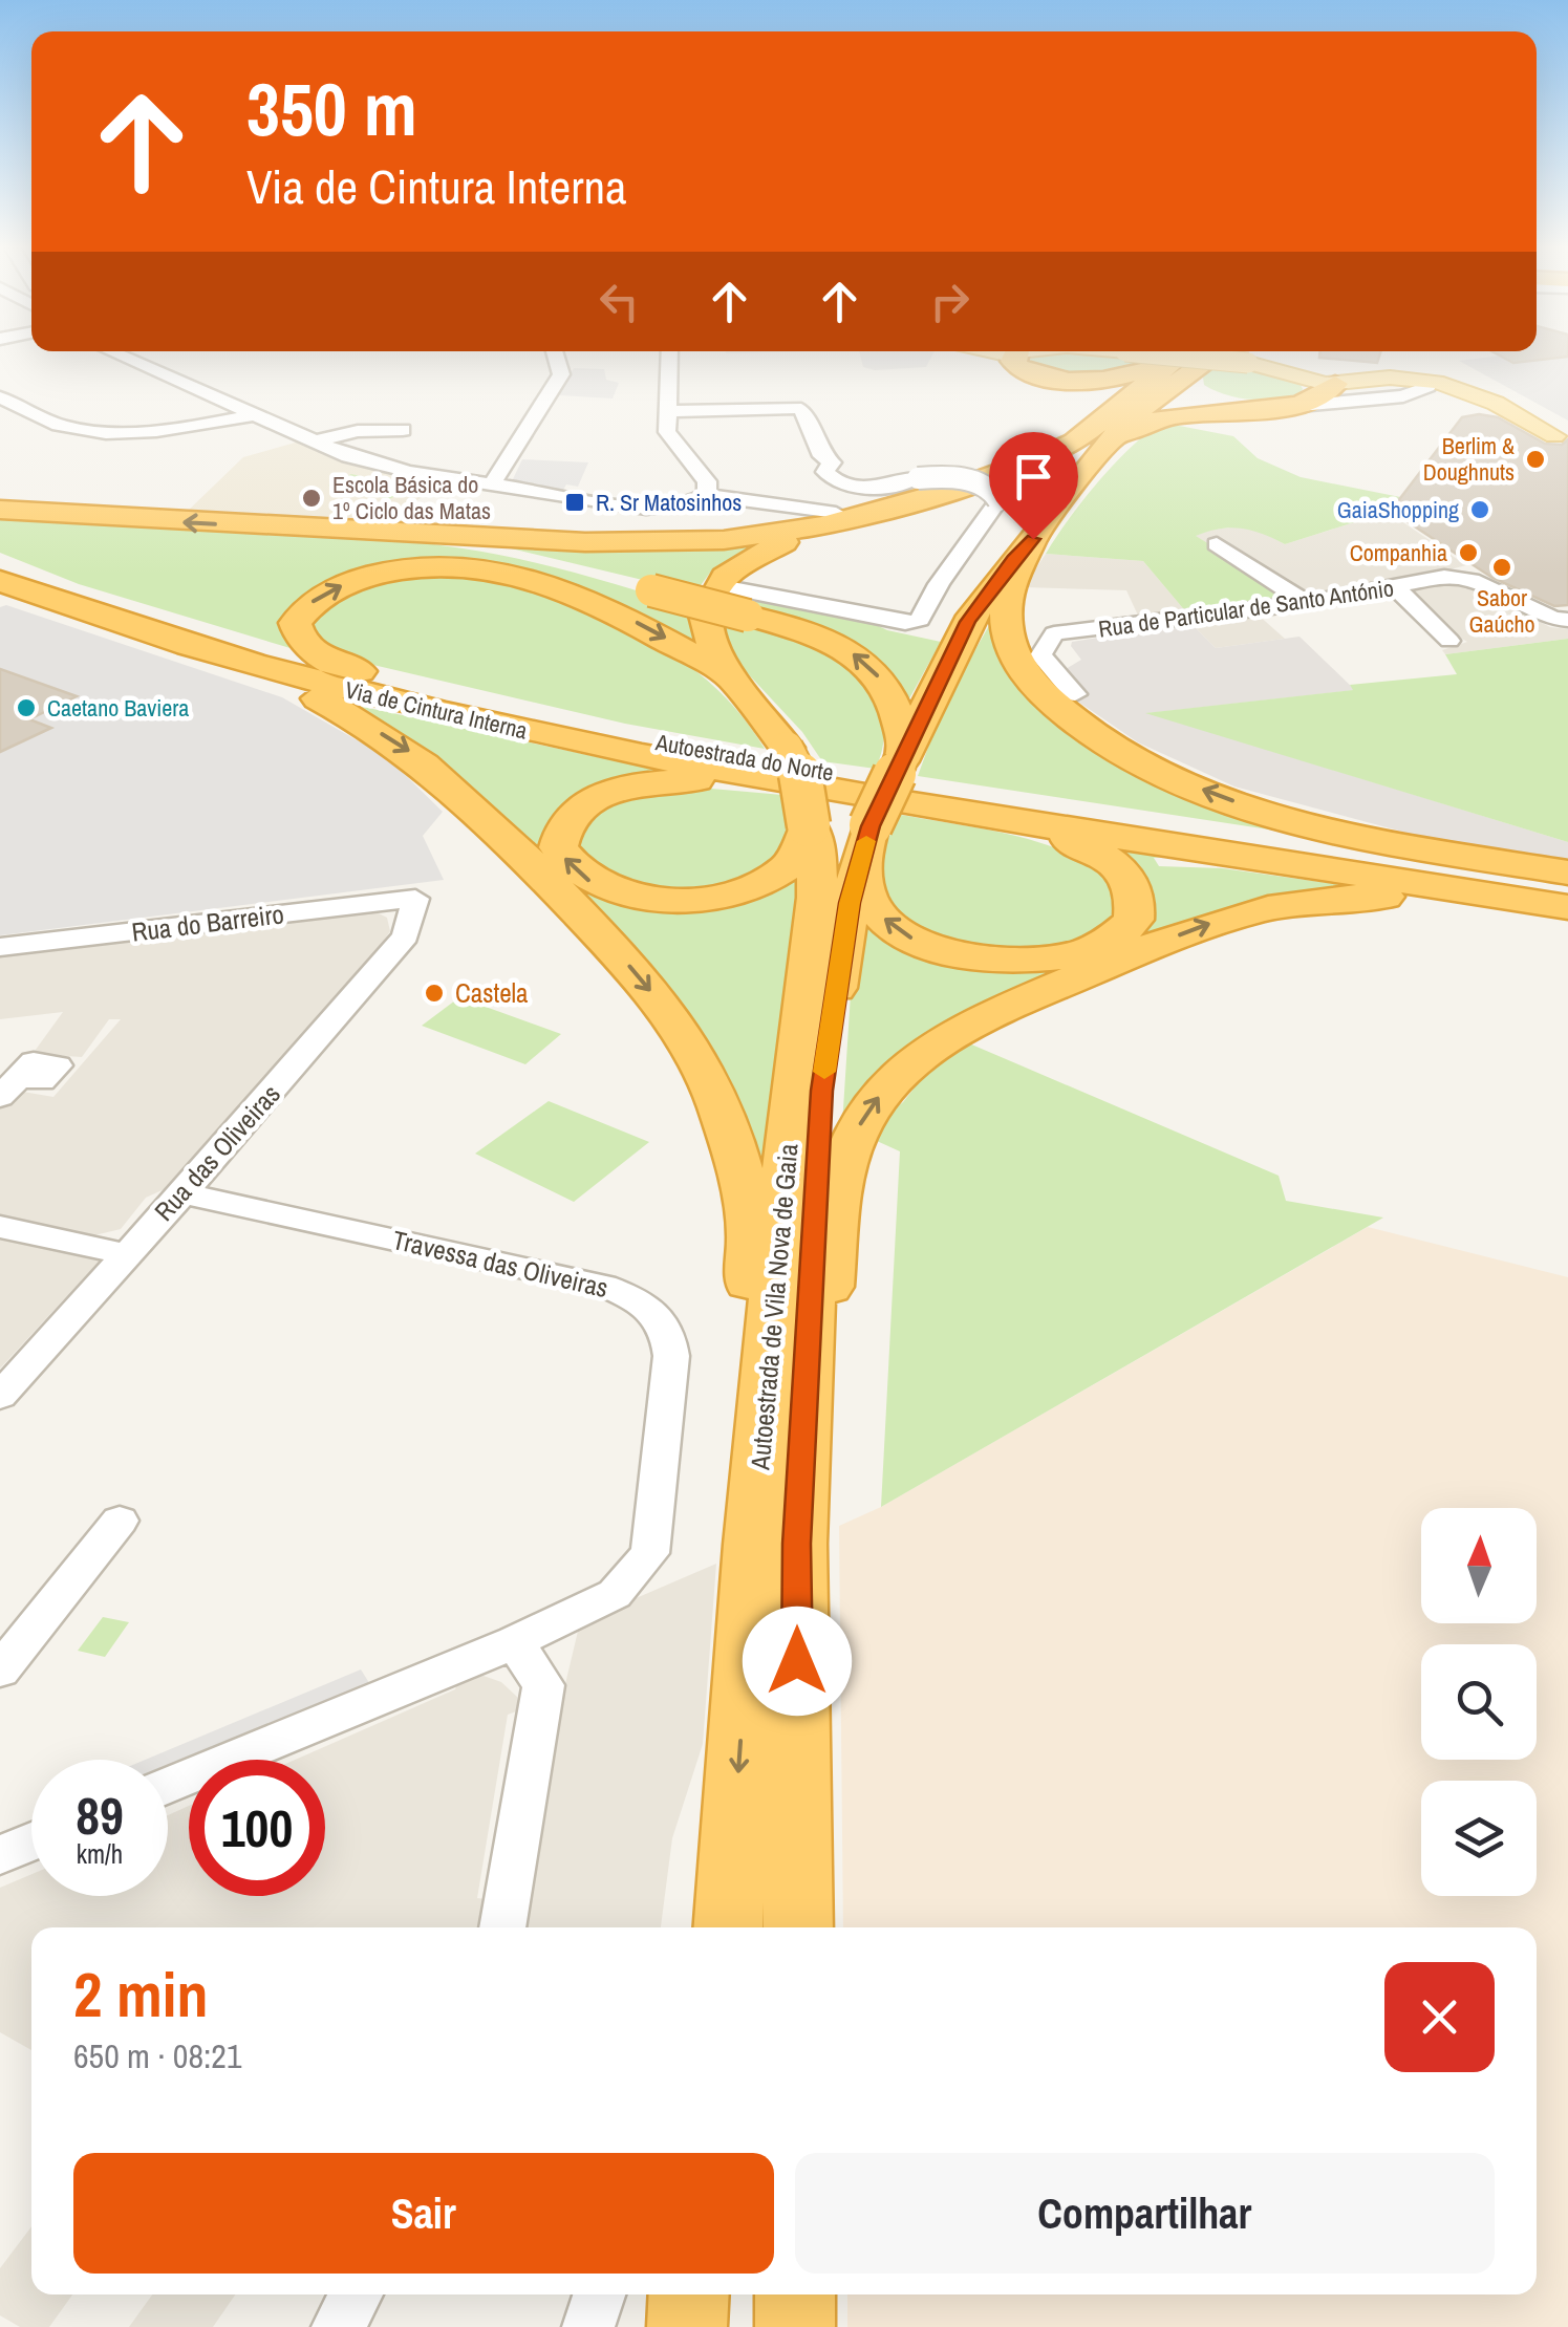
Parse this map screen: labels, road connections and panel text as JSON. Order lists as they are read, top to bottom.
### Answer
{
  "streets": {
    "highway": ["Via de Cintura Interna", "Autoestrada do Norte", "Autoestrada de Vila Nova de Gaia"],
    "street": [
      "Rua de Particular de Santo António",
      "Rua do Barreiro",
      "Rua das Oliveiras",
      "Travessa das Oliveiras"
    ]
  },
  "crossings": [
    ["Rua do Barreiro", "Rua das Oliveiras"],
    ["Rua das Oliveiras", "Travessa das Oliveiras"]
  ],
  "places": {
    "other": [
      "Berlim & Doughnuts",
      "Escola Básica do 1º Ciclo das Matas",
      "GaiaShopping",
      "Companhia",
      "Sabor Gaúcho",
      "Caetano Baviera",
      "Castela"
    ],
    "transit": ["R. Sr Matosinhos"]
  },
  "north": "top",
  "page": {
    "turn": ["350 m", "Via de Cintura Interna"],
    "speed": "89 km/h",
    "limit": "100",
    "heading": ["2 min", "650 m · 08:21"],
    "buttons": ["Sair", "Compartilhar"]
  }
}
